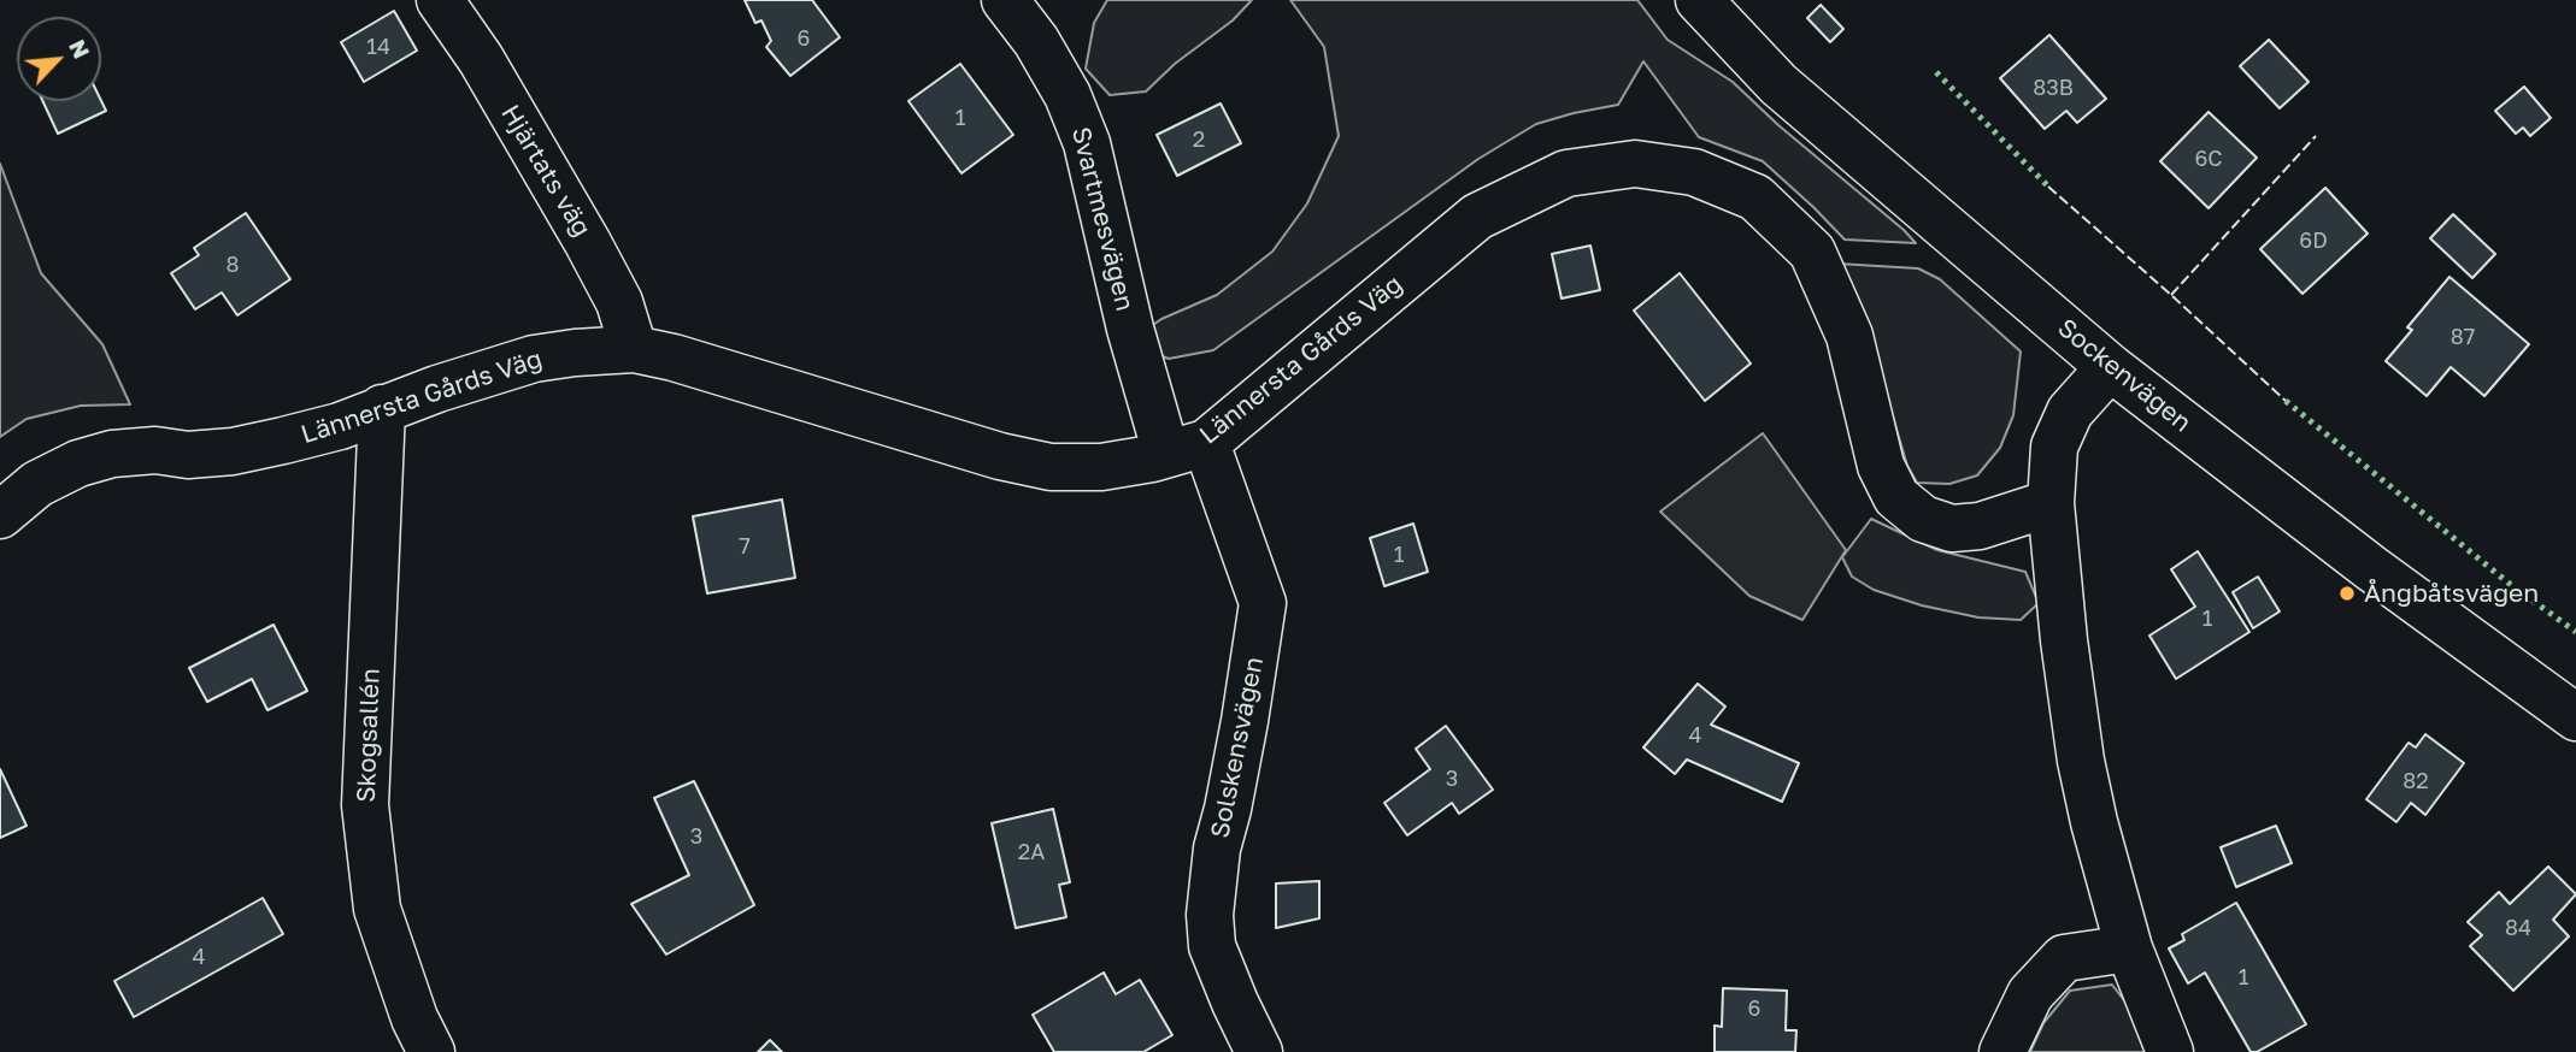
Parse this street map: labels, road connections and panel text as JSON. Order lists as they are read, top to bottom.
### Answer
{
  "streets": {
    "street": [
      "Hjärtats väg",
      "Svartmesvägen",
      "Lännersta Gårds Väg",
      "Sockenvägen",
      "Skogsallén",
      "Solskensvägen"
    ]
  },
  "crossings": [
    ["Hjärtats väg", "Lännersta Gårds Väg"],
    ["Svartmesvägen", "Lännersta Gårds Väg"],
    ["Svartmesvägen", "Solskensvägen"],
    ["Lännersta Gårds Väg", "Skogsallén"],
    ["Lännersta Gårds Väg", "Solskensvägen"]
  ],
  "places": ["Ångbåtsvägen"],
  "house_numbers": [
    "6",
    "14",
    "83B",
    "1",
    "2",
    "6C",
    "6D",
    "8",
    "87",
    "7",
    "1",
    "1",
    "4",
    "3",
    "82",
    "3",
    "2A",
    "84",
    "4",
    "1",
    "6"
  ],
  "north": "top right"
}
